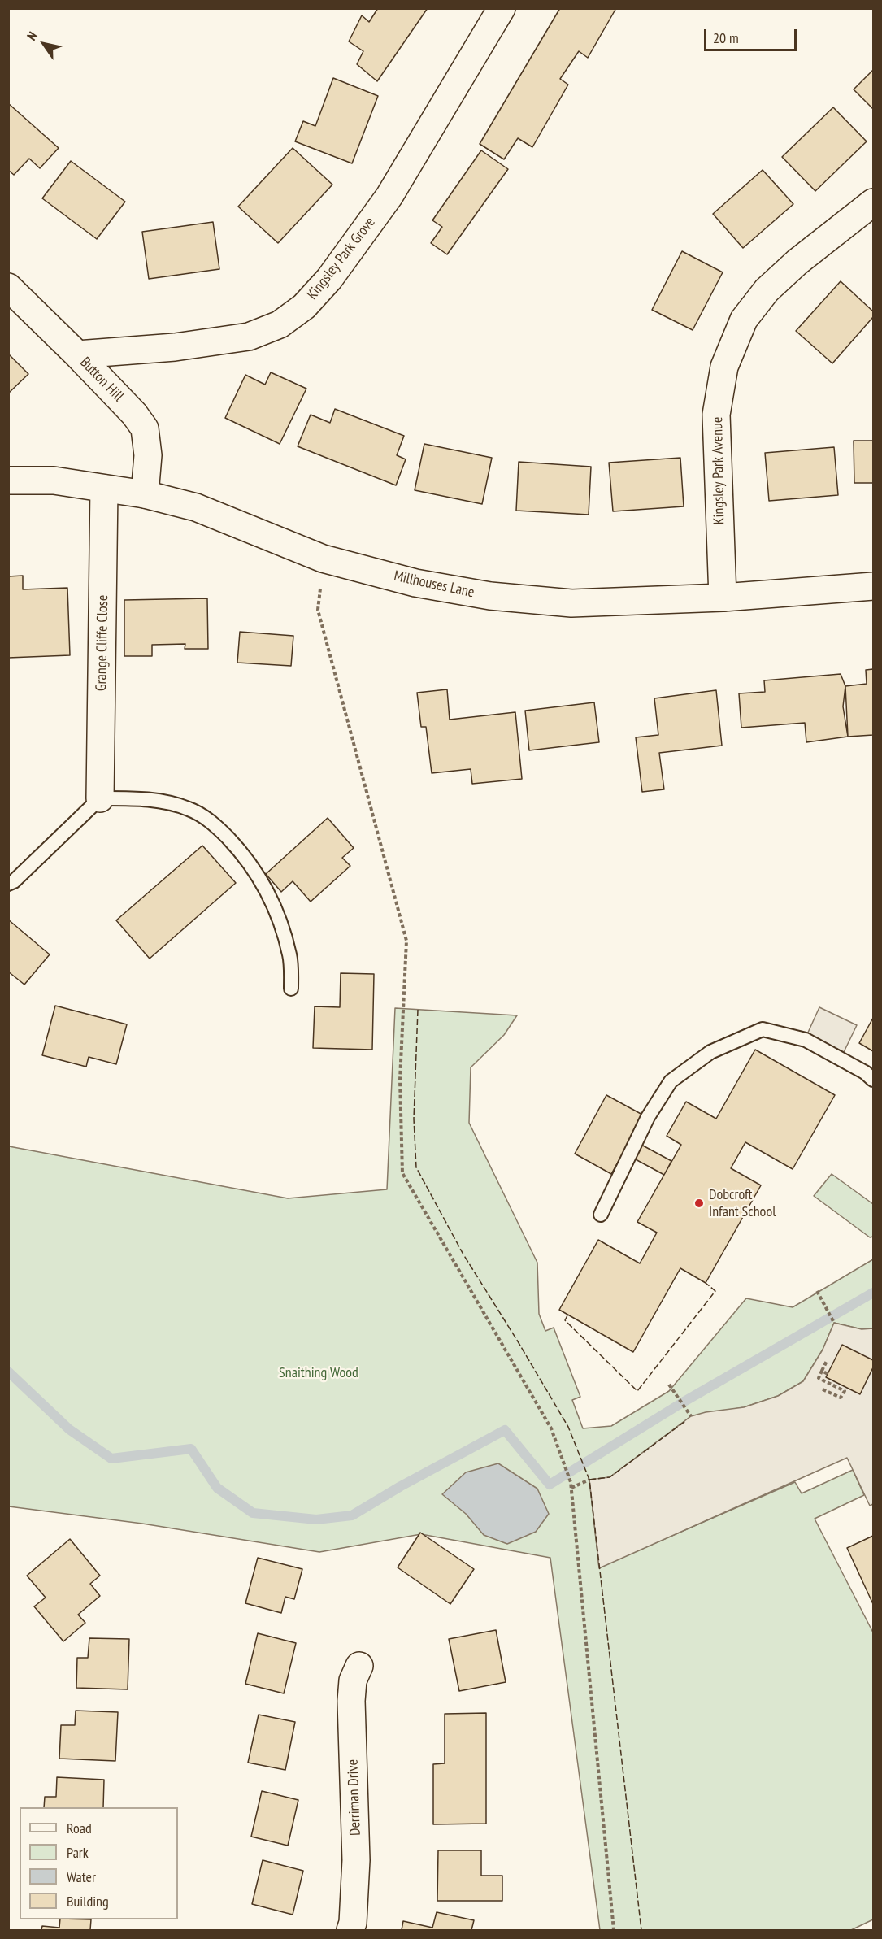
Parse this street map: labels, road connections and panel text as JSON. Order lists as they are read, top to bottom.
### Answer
{
  "streets": {
    "street": [
      "Kingsley Park Grove",
      "Button Hill",
      "Kingsley Park Avenue",
      "Millhouses Lane",
      "Grange Cliffe Close",
      "Derriman Drive"
    ]
  },
  "crossings": [
    ["Kingsley Park Grove", "Button Hill"],
    ["Button Hill", "Millhouses Lane"],
    ["Kingsley Park Avenue", "Millhouses Lane"],
    ["Millhouses Lane", "Grange Cliffe Close"]
  ],
  "parks": ["Snaithing Wood"],
  "places": ["Dobcroft Infant School"],
  "legend": [
    "Road",
    "Park",
    "Water",
    "Building"
  ],
  "scale_bar": "20 m",
  "north": "top left"
}
